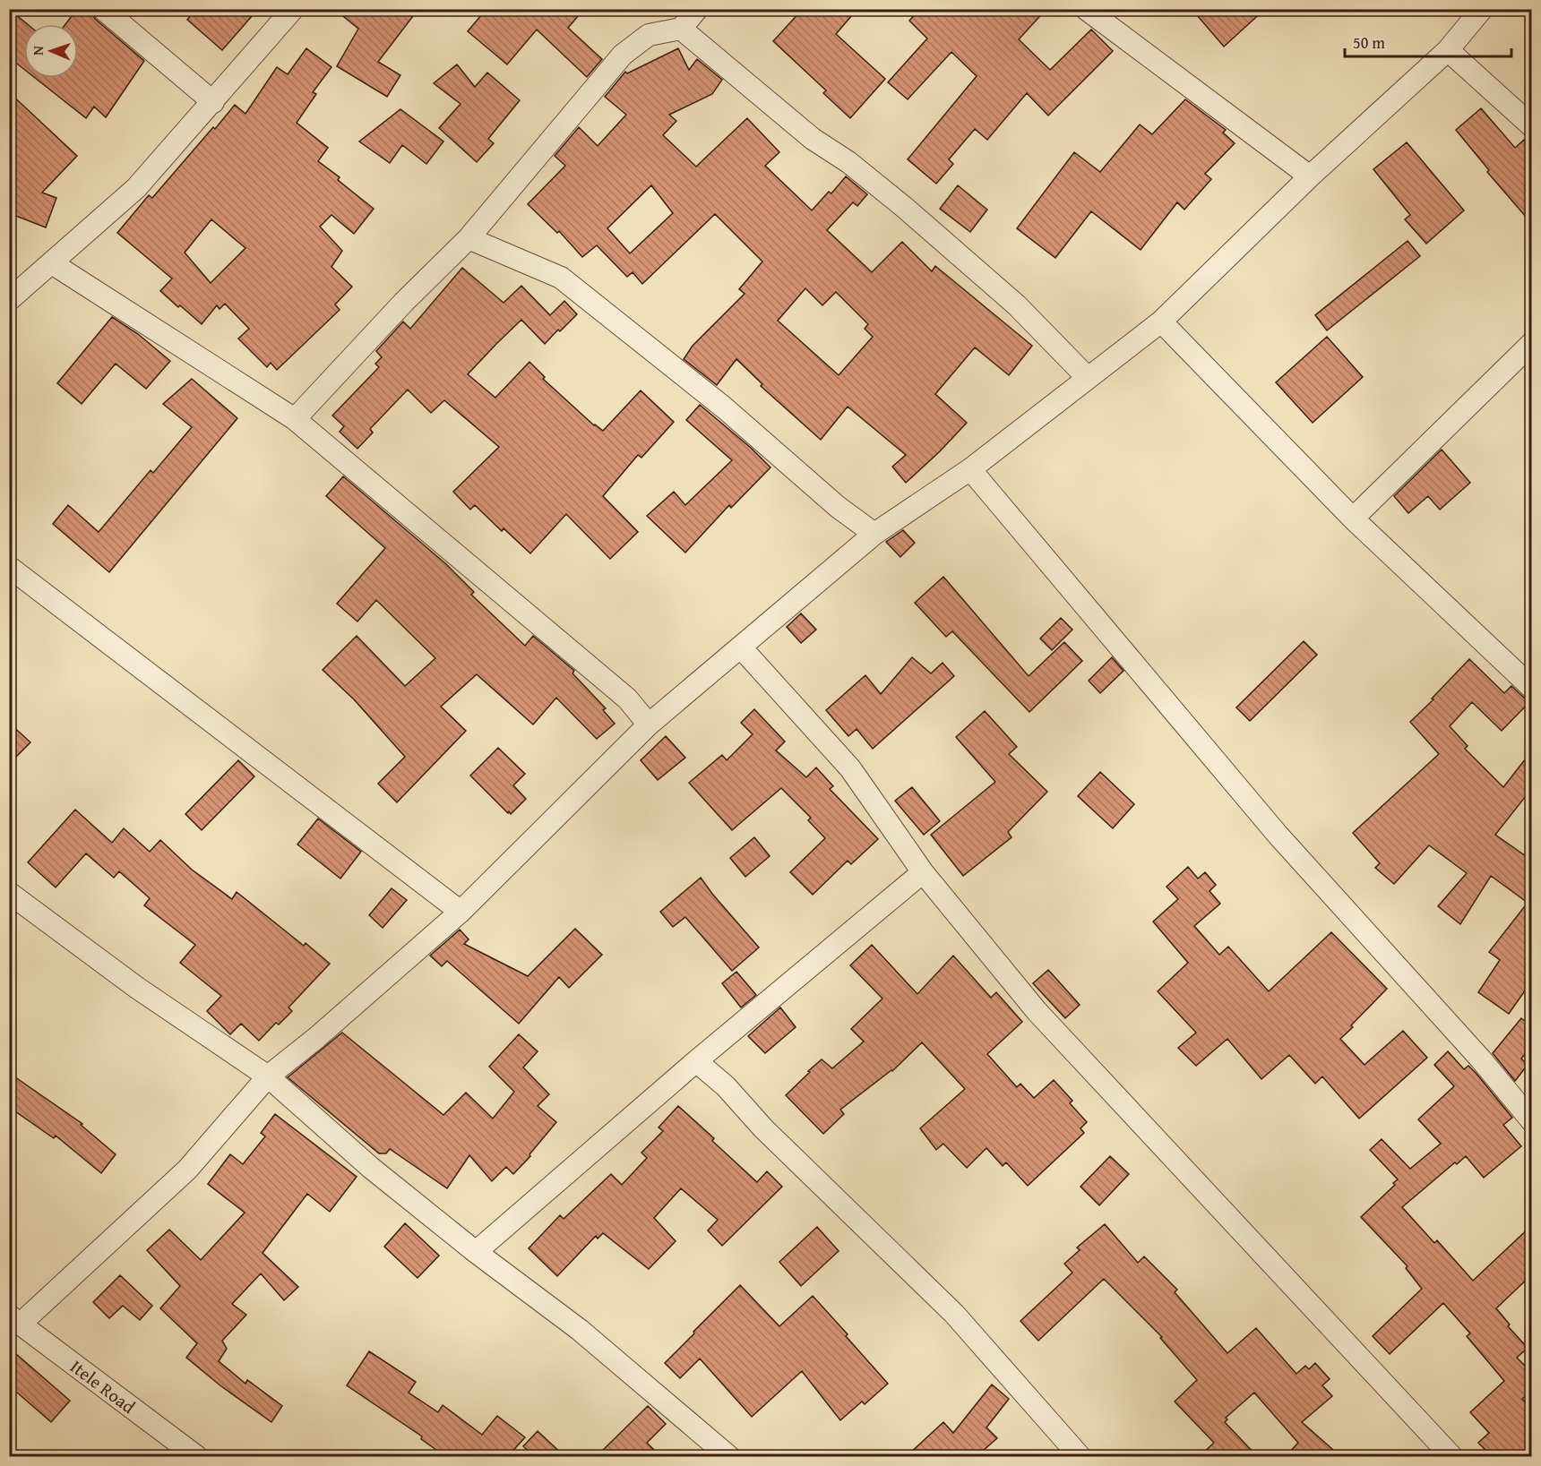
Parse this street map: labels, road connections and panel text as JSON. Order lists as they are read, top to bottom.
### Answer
{
  "streets": {
    "street": ["Itele Road"]
  },
  "scale_bar": "50 m",
  "north": "left"
}
